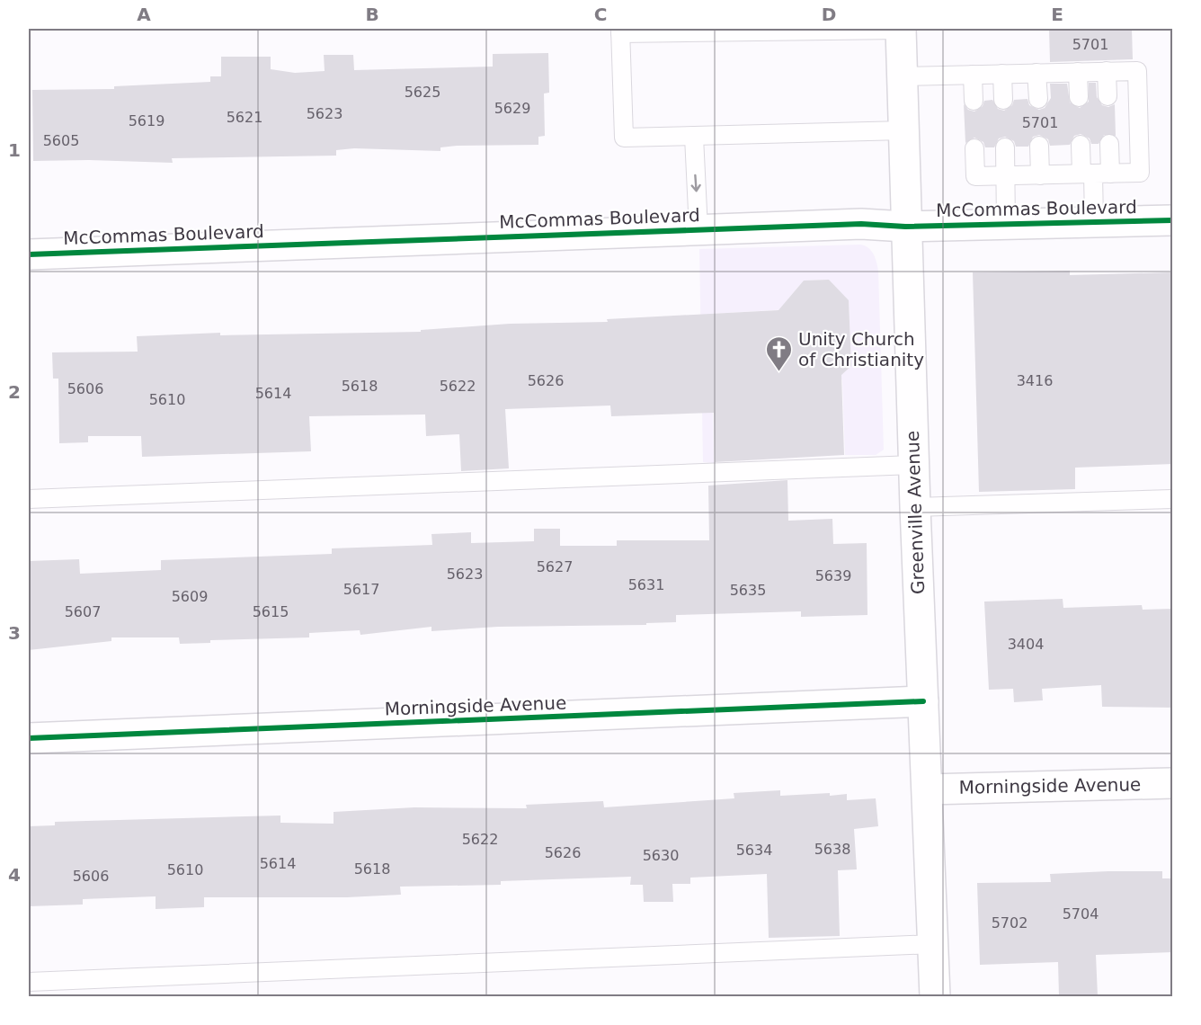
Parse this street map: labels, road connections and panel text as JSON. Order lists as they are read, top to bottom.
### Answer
{
  "streets": {
    "street": ["McCommas Boulevard", "Greenville Avenue", "Morningside Avenue"]
  },
  "crossings": [
    ["McCommas Boulevard", "Greenville Avenue"],
    ["Greenville Avenue", "Morningside Avenue"]
  ],
  "places": {
    "church": ["Unity Church of Christianity"]
  },
  "house_numbers": [
    "5701",
    "5625",
    "5629",
    "5623",
    "5621",
    "5619",
    "5701",
    "5605",
    "5626",
    "3416",
    "5618",
    "5622",
    "5606",
    "5614",
    "5610",
    "5627",
    "5623",
    "5639",
    "5631",
    "5617",
    "5635",
    "5609",
    "5607",
    "5615",
    "3404",
    "5622",
    "5638",
    "5634",
    "5626",
    "5630",
    "5614",
    "5618",
    "5610",
    "5606",
    "5704",
    "5702"
  ],
  "grid": {
    "columns": [
      "A",
      "B",
      "C",
      "D",
      "E"
    ],
    "rows": [
      "1",
      "2",
      "3",
      "4"
    ]
  }
}
